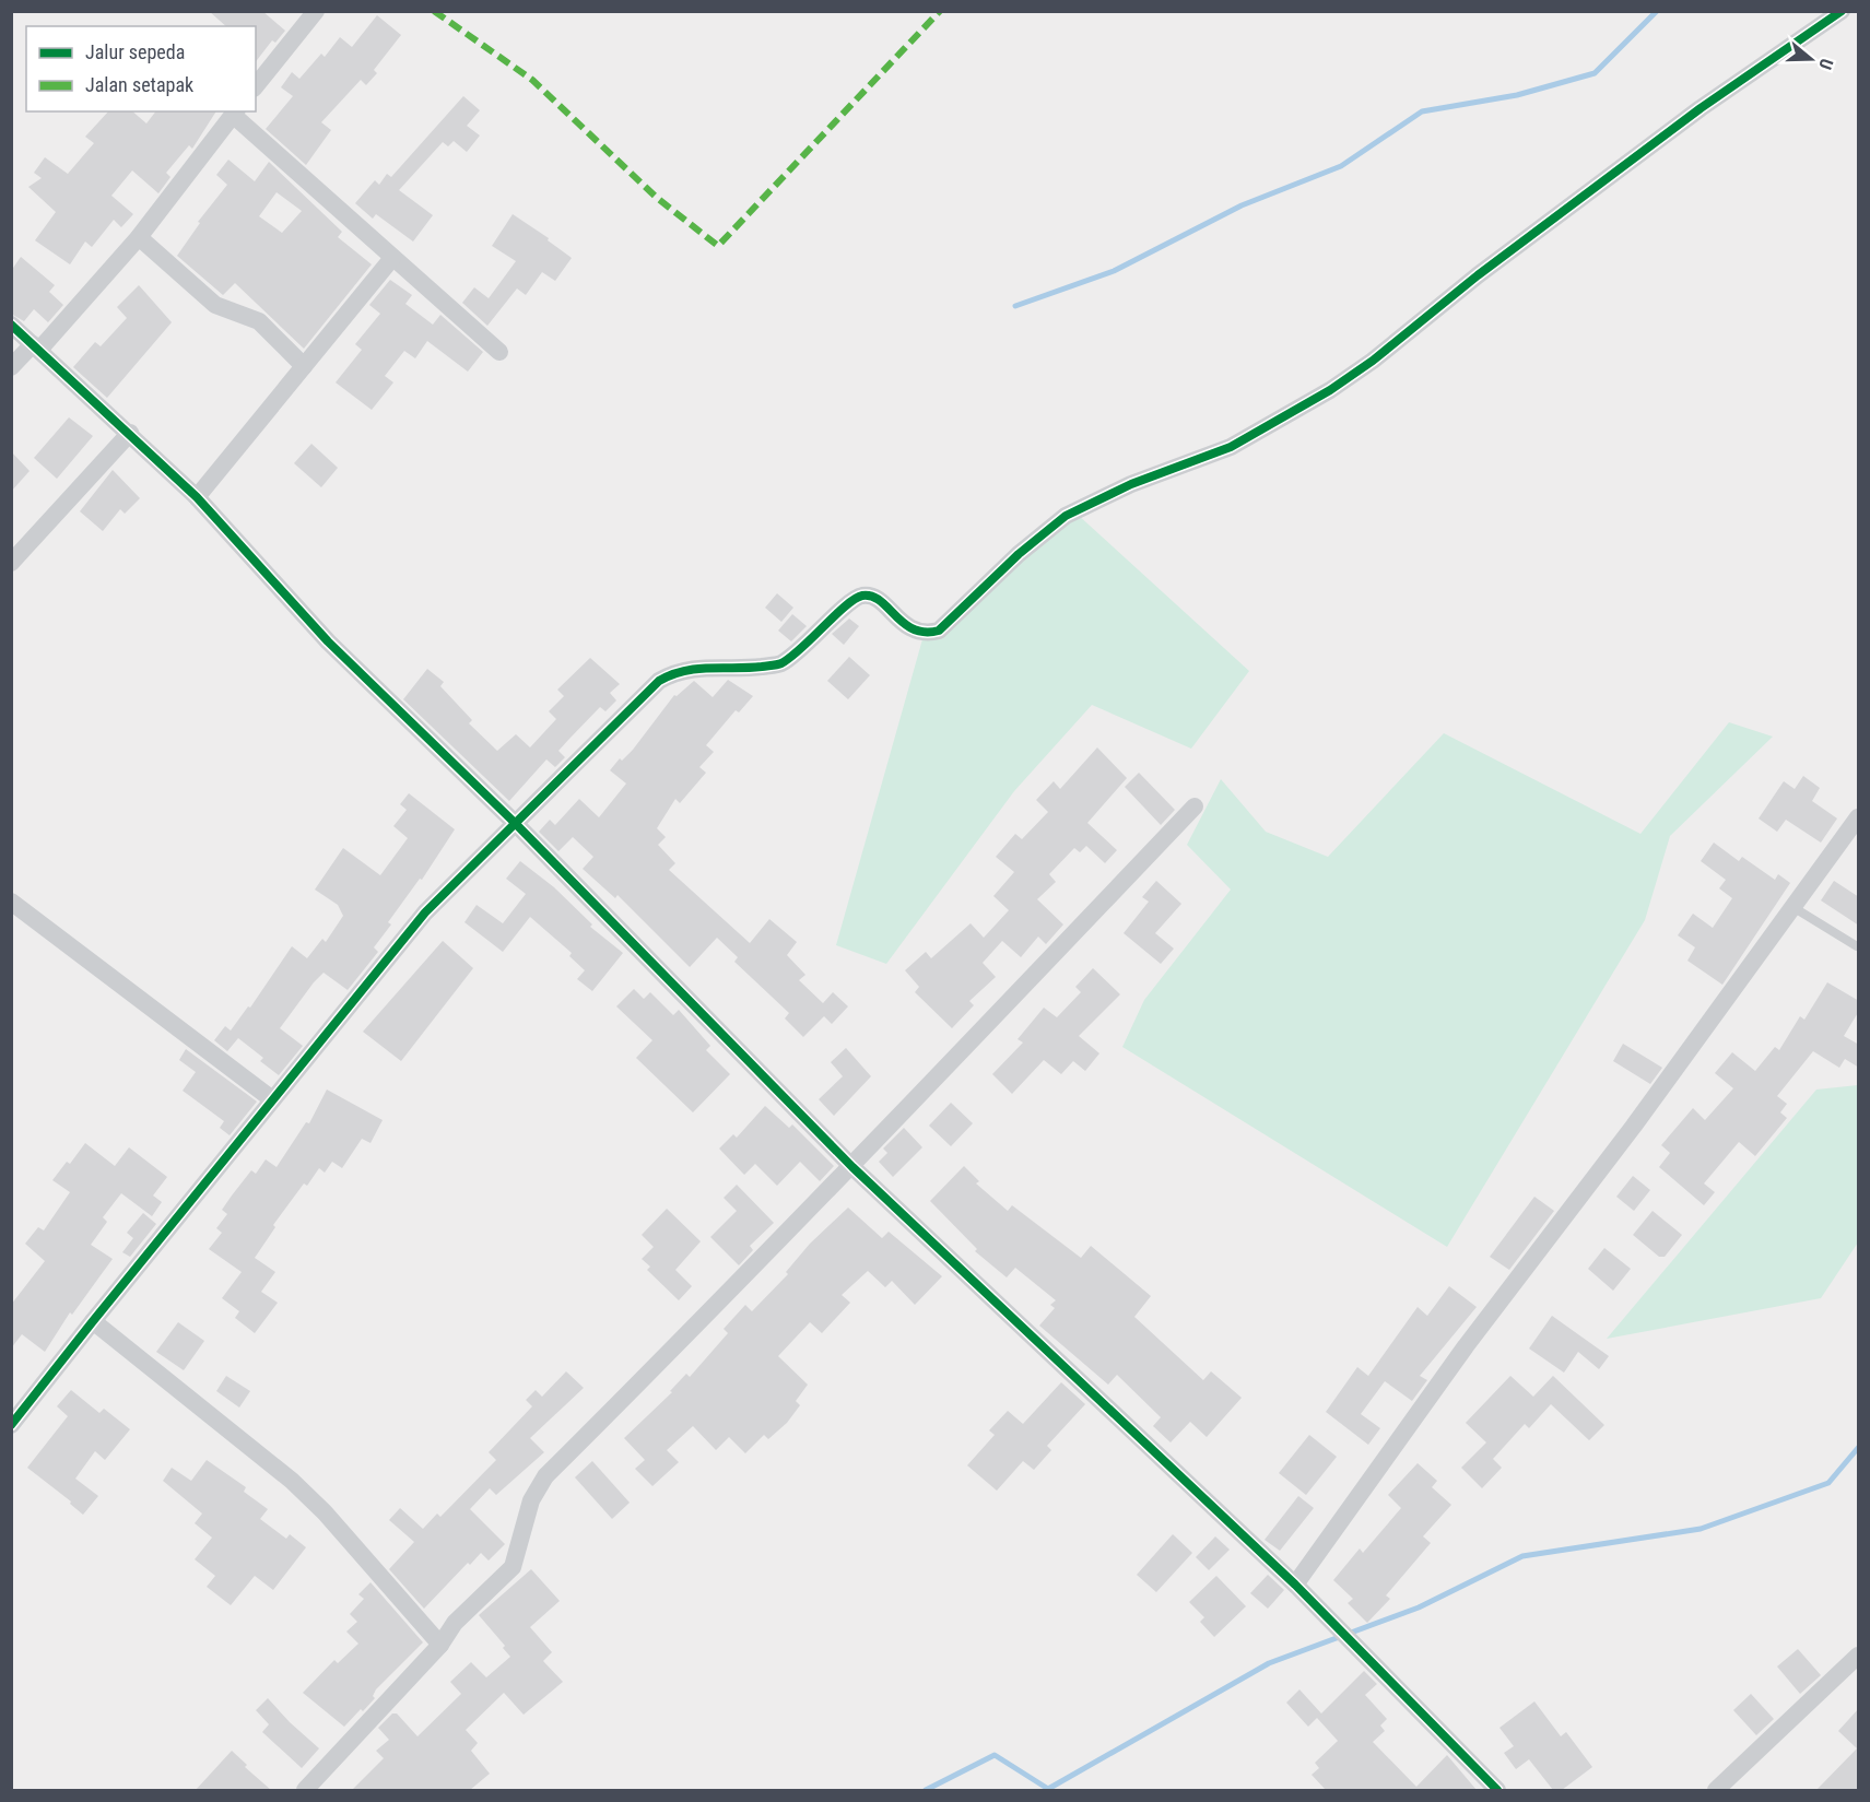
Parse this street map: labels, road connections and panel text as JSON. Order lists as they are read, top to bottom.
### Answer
{
  "legend": ["Jalur sepeda", "Jalan setapak"],
  "north": "right"
}
